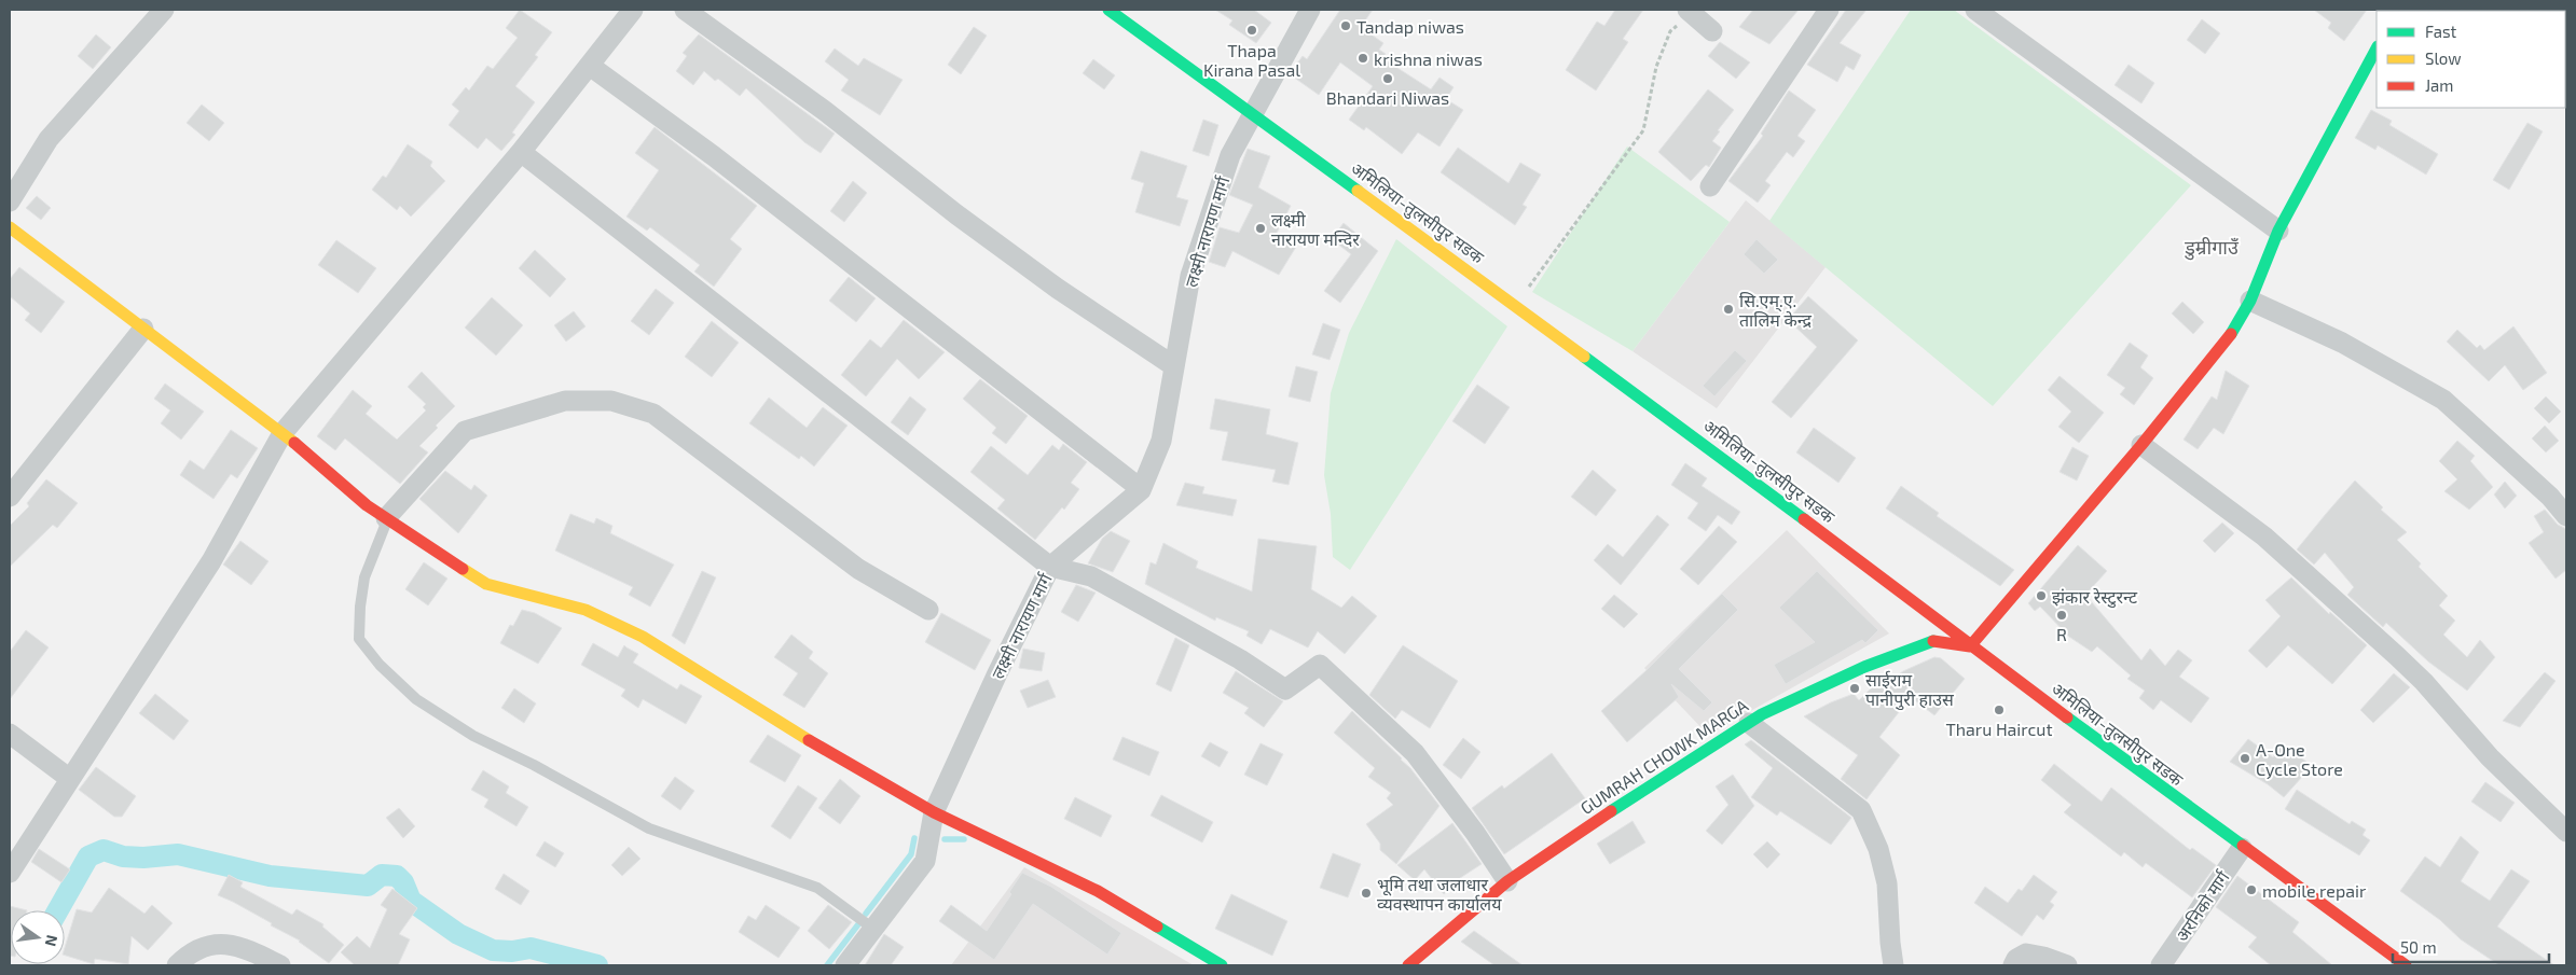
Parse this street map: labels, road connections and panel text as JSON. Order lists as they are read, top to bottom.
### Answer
{
  "streets": {
    "street": [
      "अमिलिया-तुलसीपुर सडक",
      "लक्ष्मी नारायण मार्ग",
      "GUMRAH CHOWK MARGA",
      "अरनिको मार्ग"
    ]
  },
  "crossings": [
    ["अमिलिया-तुलसीपुर सडक", "लक्ष्मी नारायण मार्ग"],
    ["अमिलिया-तुलसीपुर सडक", "GUMRAH CHOWK MARGA"],
    ["अमिलिया-तुलसीपुर सडक", "अरनिको मार्ग"]
  ],
  "districts": ["डुम्रीगाउँ"],
  "places": [
    "Tandap niwas",
    "Thapa Kirana Pasal",
    "krishna niwas",
    "Bhandari Niwas",
    "लक्ष्मी नारायण मन्दिर",
    "सि.एम्.ए. तालिम केन्द्र",
    "झंकार रेस्टुरन्ट",
    "R",
    "साईराम पानीपुरी हाउस",
    "Tharu Haircut",
    "A-One Cycle Store",
    "mobile repair",
    "भूमि तथा जलाधार व्यवस्थापन कार्यालय"
  ],
  "legend": ["Fast", "Slow", "Jam"],
  "scale_bar": "50 m",
  "north": "right"
}
